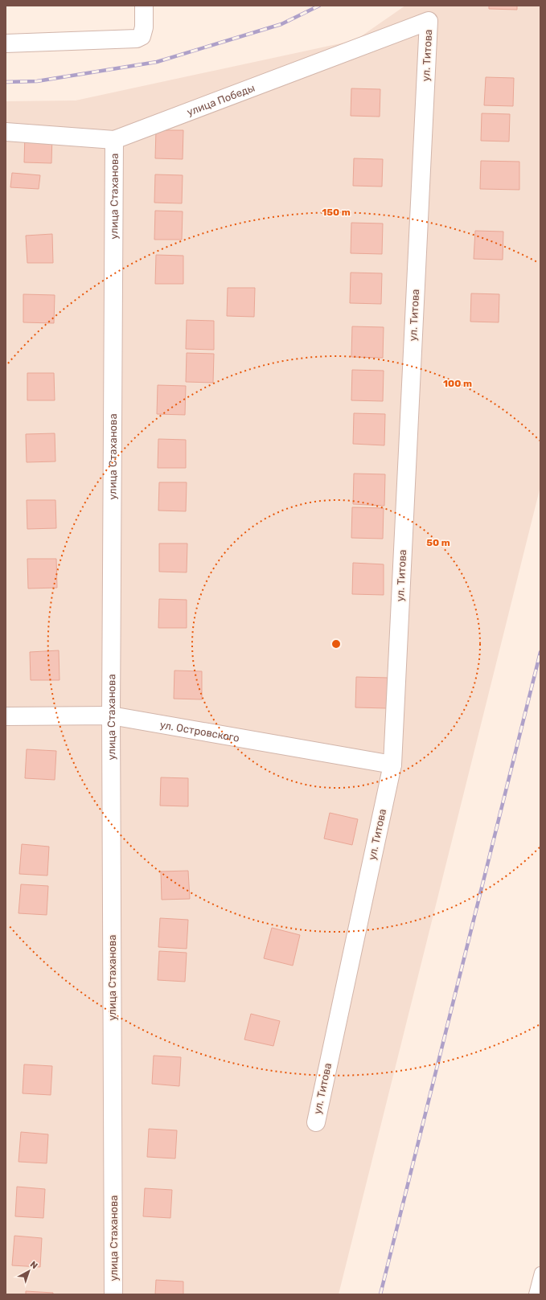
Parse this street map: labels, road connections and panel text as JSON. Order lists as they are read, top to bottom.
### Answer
{
  "streets": {
    "street": [
      "ул. Титова",
      "улица Победы",
      "улица Стаханова",
      "ул. Островского"
    ]
  },
  "crossings": [
    ["ул. Титова", "улица Победы"],
    ["ул. Титова", "ул. Островского"],
    ["улица Победы", "улица Стаханова"],
    ["улица Стаханова", "ул. Островского"]
  ],
  "north": "top right",
  "rings": ["150 m", "100 m", "50 m"]
}
